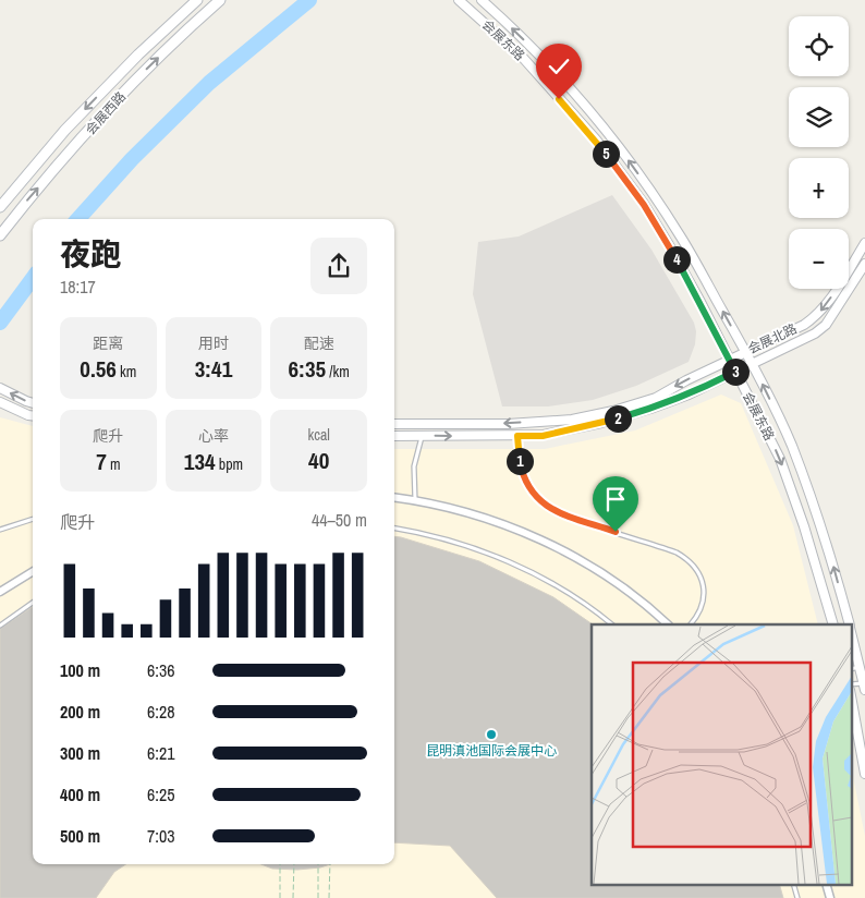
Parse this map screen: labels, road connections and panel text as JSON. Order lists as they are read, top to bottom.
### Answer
{
  "streets": {
    "main road": ["会展西路"],
    "street": ["会展东路", "会展北路"]
  },
  "crossings": [
    ["会展东路", "会展北路"]
  ],
  "places": ["昆明滇池国际会展中心"],
  "page": {
    "map_buttons": ["+", "−"],
    "pins": [
      "5",
      "4",
      "3",
      "2",
      "1"
    ],
    "heading": ["夜跑", "18:17"],
    "stats": [
      ["距离", "0.56 km"],
      ["用时", "3:41"],
      ["配速", "6:35 /km"],
      ["爬升", "7 m"],
      ["心率", "134 bpm"],
      ["kcal", "40"]
    ],
    "chart": ["爬升", "44–50 m"],
    "list": [
      {
        "name": "100 m",
        "note": "6:36"
      },
      {
        "name": "200 m",
        "note": "6:28"
      },
      {
        "name": "300 m",
        "note": "6:21"
      },
      {
        "name": "400 m",
        "note": "6:25"
      },
      {
        "name": "500 m",
        "note": "7:03"
      }
    ]
  }
}
